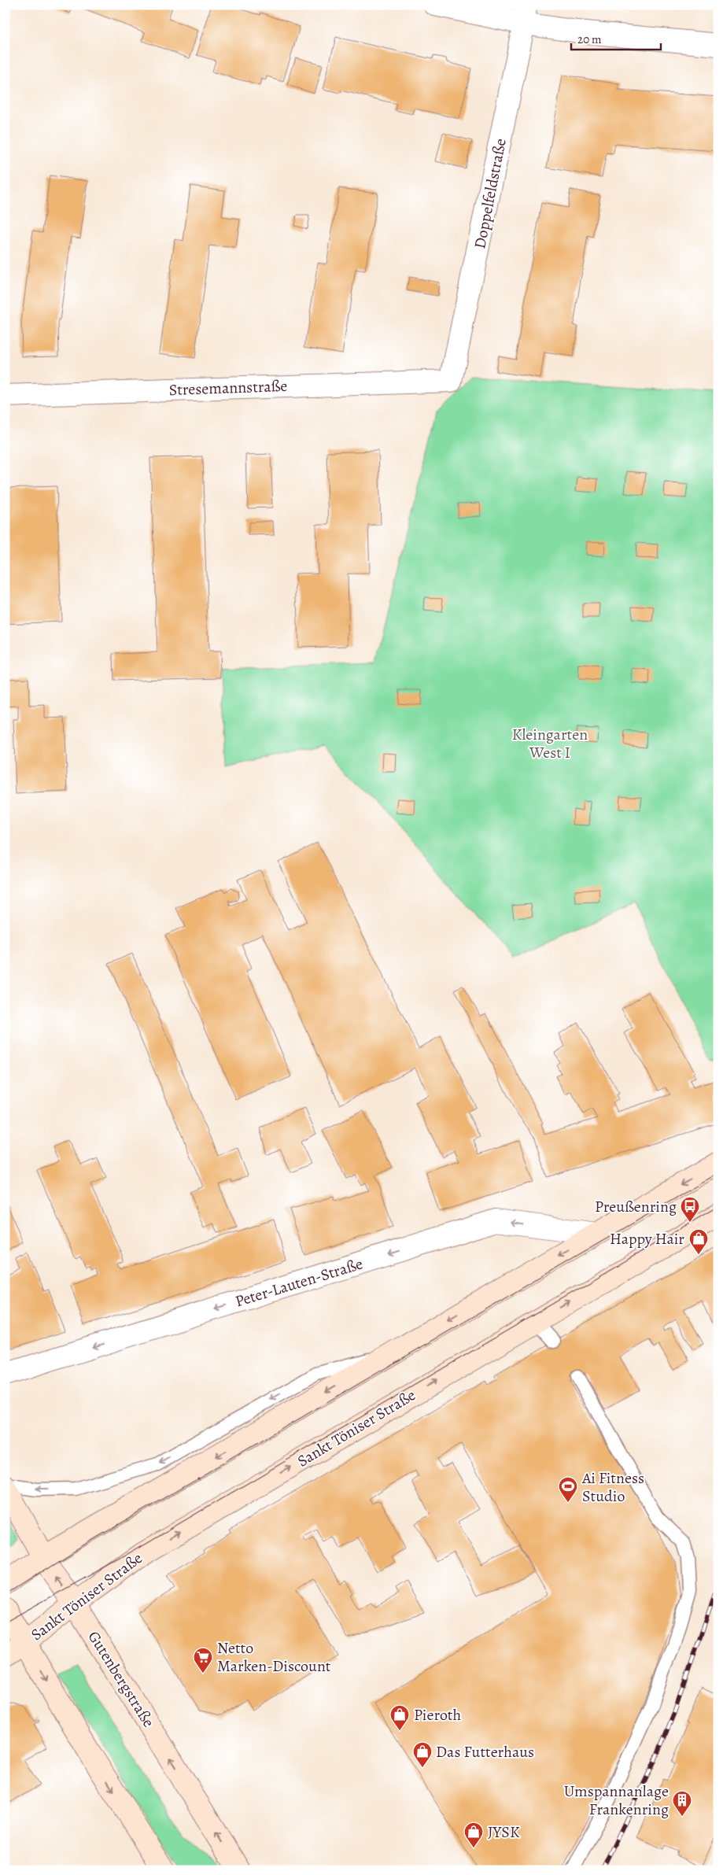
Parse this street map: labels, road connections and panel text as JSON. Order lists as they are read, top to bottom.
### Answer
{
  "streets": {
    "main road": ["Sankt Töniser Straße", "Gutenbergstraße"],
    "street": ["Doppelfeldstraße", "Stresemannstraße", "Peter-Lauten-Straße"]
  },
  "crossings": [
    ["Doppelfeldstraße", "Stresemannstraße"],
    ["Sankt Töniser Straße", "Gutenbergstraße"]
  ],
  "one_way": ["Peter-Lauten-Straße"],
  "parks": ["Kleingarten West I"],
  "places": {
    "bus stop": ["Preußenring"],
    "shop": [
      "Happy Hair",
      "Pieroth",
      "Das Futterhaus",
      "JYSK"
    ],
    "sports": ["Ai Fitness Studio"],
    "supermarket": ["Netto Marken-Discount"],
    "building": ["Umspannanlage Frankenring"]
  },
  "scale_bar": "20 m"
}
